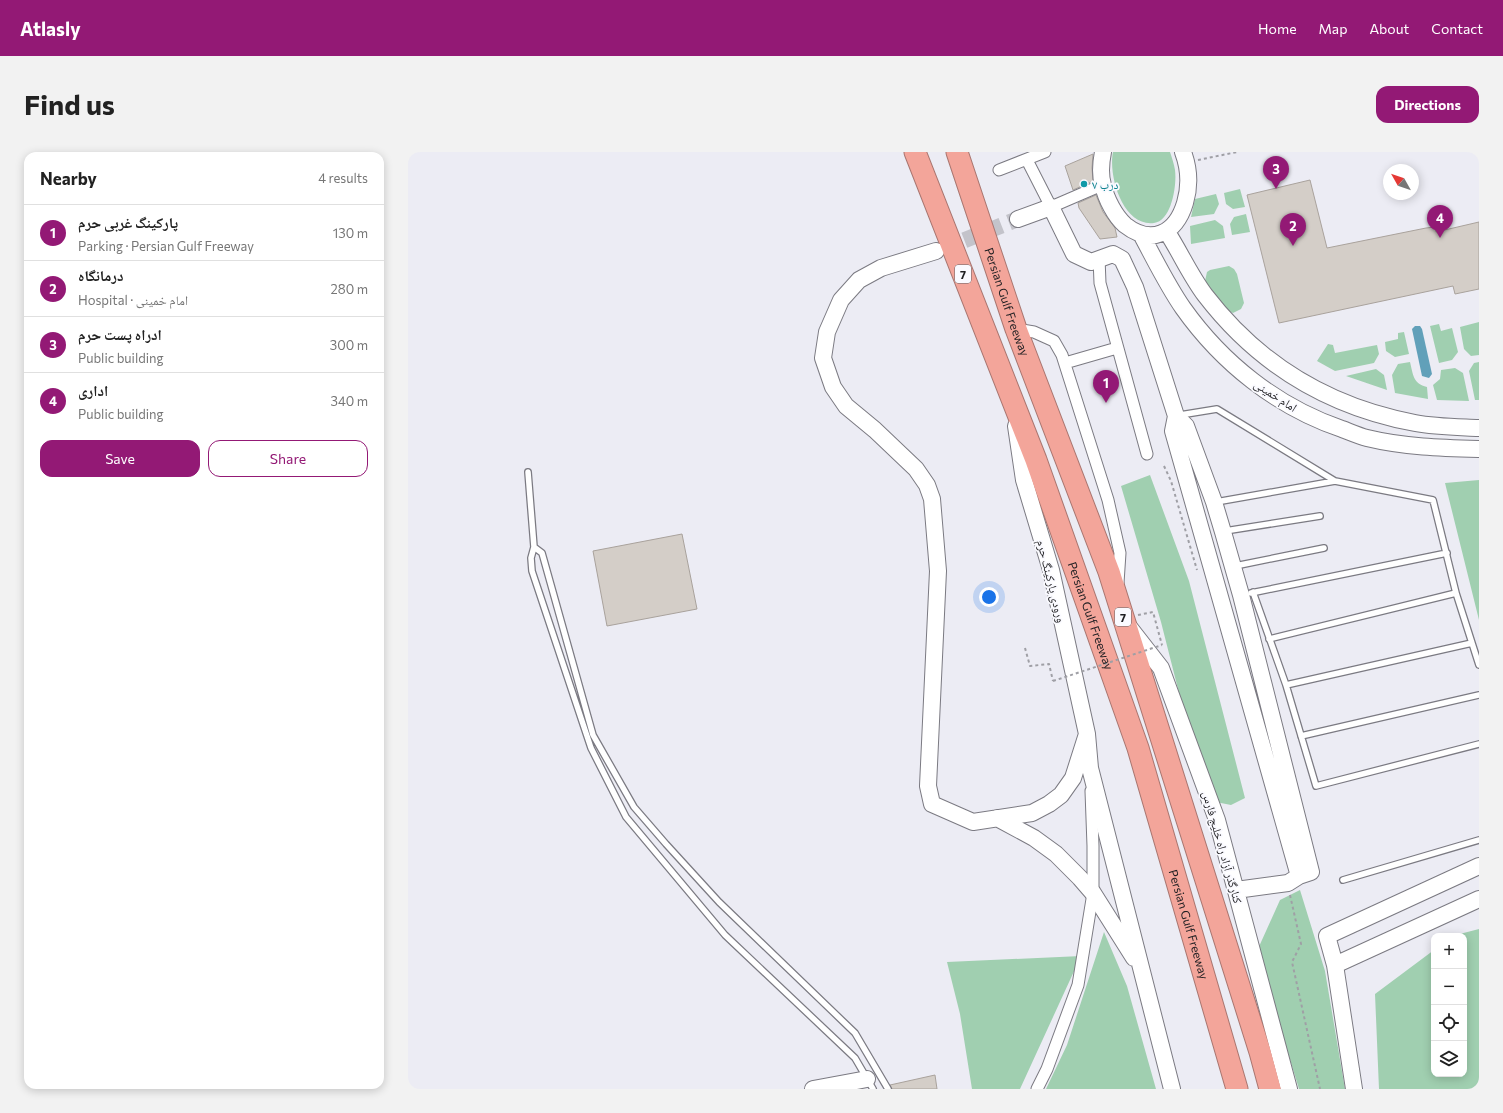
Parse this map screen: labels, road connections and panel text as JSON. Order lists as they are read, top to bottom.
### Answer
{
  "streets": {
    "highway": ["7", "Persian Gulf Freeway"],
    "street": ["امام خمینی", "ورودی پارکینگ حرم", "کنارگذر آزاد راه خلیج فارس"]
  },
  "crossings": [
    ["Persian Gulf Freeway", "ورودی پارکینگ حرم"],
    ["Persian Gulf Freeway", "کنارگذر آزاد راه خلیج فارس"]
  ],
  "places": ["درب ۷"],
  "north": "top left",
  "page": {
    "header": "Atlasly",
    "nav": [
      "Home",
      "Map",
      "About",
      "Contact"
    ],
    "buttons": [
      "Directions",
      ["Save", "Share"]
    ],
    "title": "Find us",
    "heading": ["Nearby", "4 results"],
    "pins": [
      "3",
      "4",
      "2",
      "1"
    ],
    "list": [
      {
        "mark": "1",
        "name": "پارکینگ غربی حرم",
        "note": "Parking · Persian Gulf Freeway",
        "value": "130 m"
      },
      {
        "mark": "2",
        "name": "درمانگاه",
        "note": "Hospital · امام خمینی",
        "value": "280 m"
      },
      {
        "mark": "3",
        "name": "ادراه پست حرم",
        "note": "Public building",
        "value": "300 m"
      },
      {
        "mark": "4",
        "name": "اداری",
        "note": "Public building",
        "value": "340 m"
      }
    ],
    "map_buttons": ["+", "−"]
  }
}
